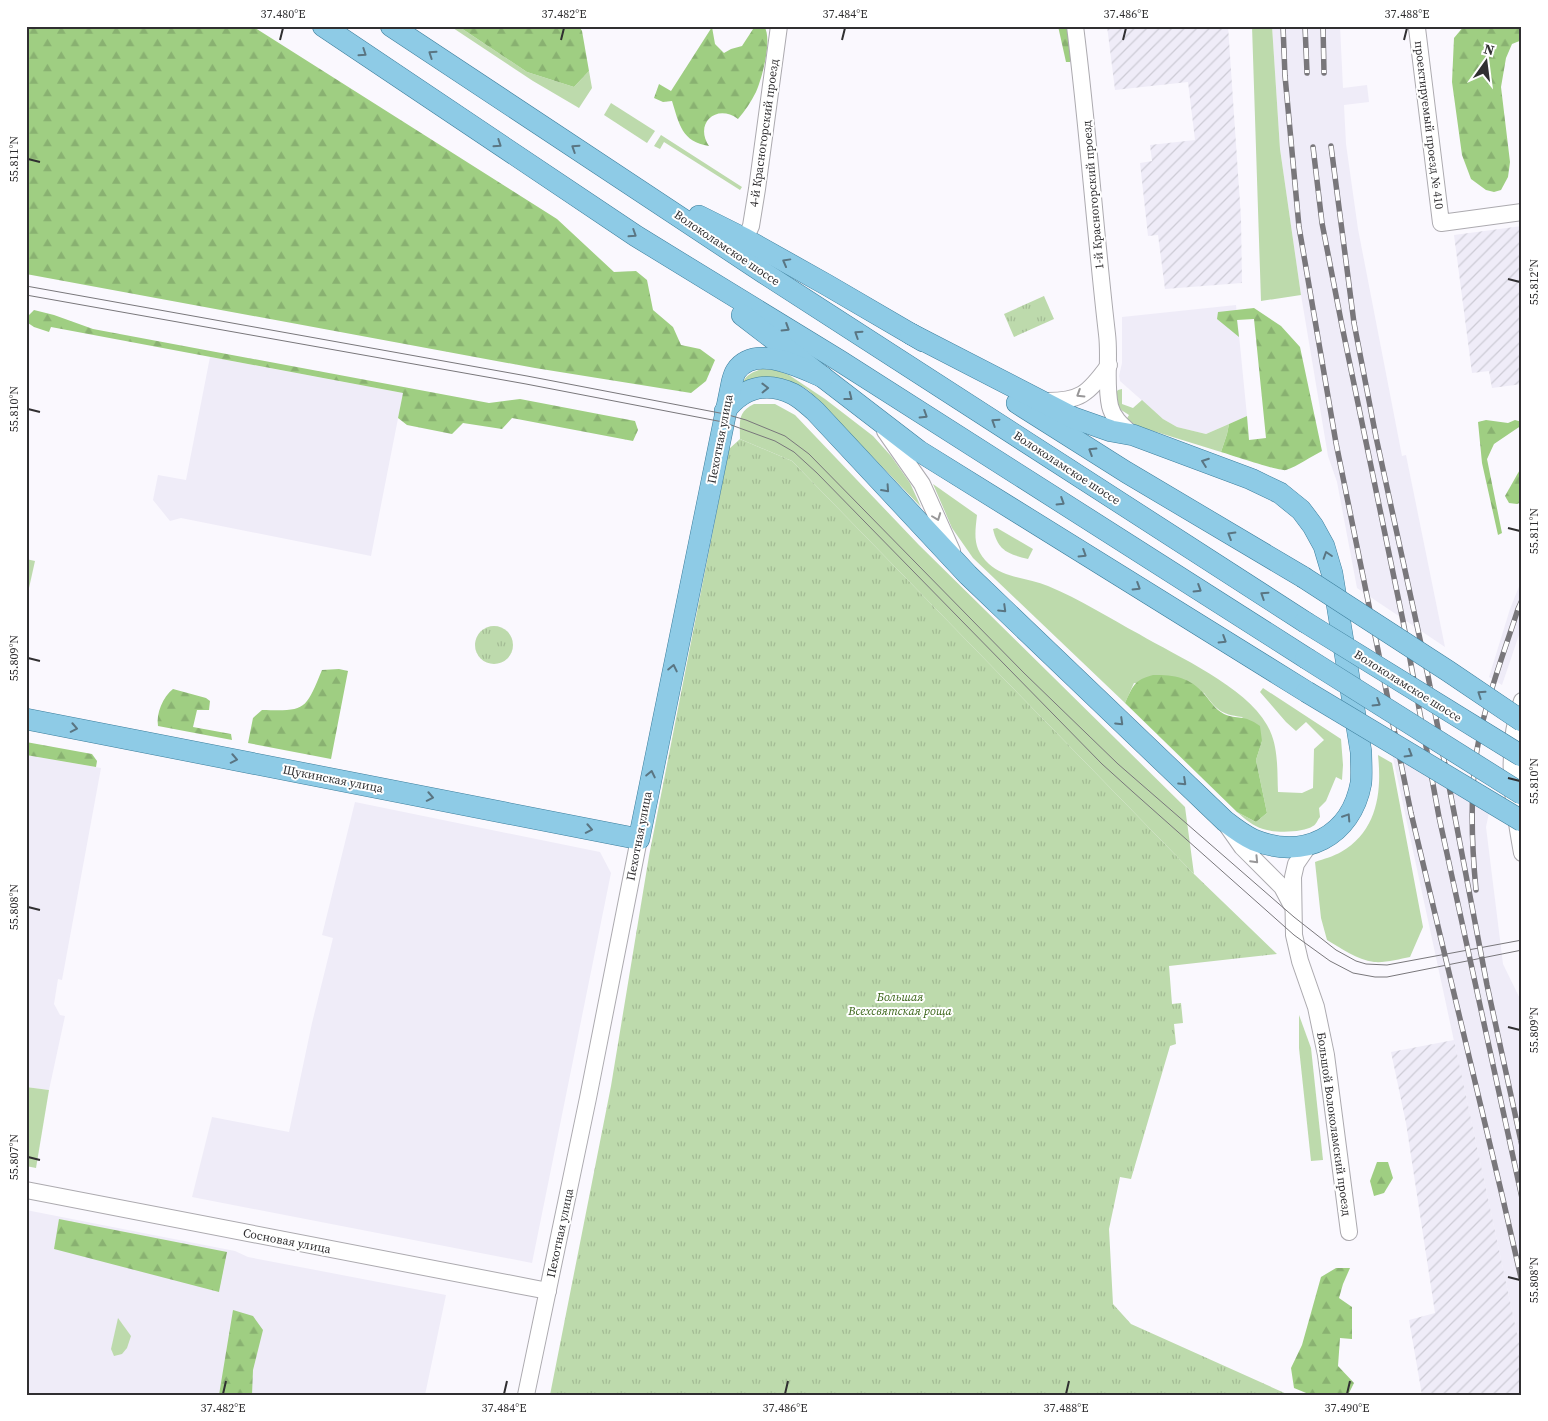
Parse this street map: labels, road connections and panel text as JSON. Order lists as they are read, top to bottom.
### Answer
{
  "streets": {
    "main road": ["Волоколамское шоссе", "Пехотная улица", "Щукинская улица"],
    "street": [
      "проектируемый проезд № 410",
      "4-й Красногорский проезд",
      "1-й Красногорский проезд",
      "Большой Волоколамский проезд",
      "Сосновая улица"
    ]
  },
  "crossings": [
    ["4-й Красногорский проезд", "Волоколамское шоссе"],
    ["Пехотная улица", "Щукинская улица"],
    ["Пехотная улица", "Сосновая улица"]
  ],
  "one_way": ["Пехотная улица", "Щукинская улица"],
  "parks": ["Большая Всехсвятская роща"],
  "north": "top",
  "coordinates": [
    "37.480°E",
    "37.482°E",
    "37.484°E",
    "37.486°E",
    "37.488°E",
    "55.811°N",
    "55.812°N",
    "55.810°N",
    "55.809°N",
    "55.808°N",
    "55.807°N",
    "37.490°E"
  ]
}
